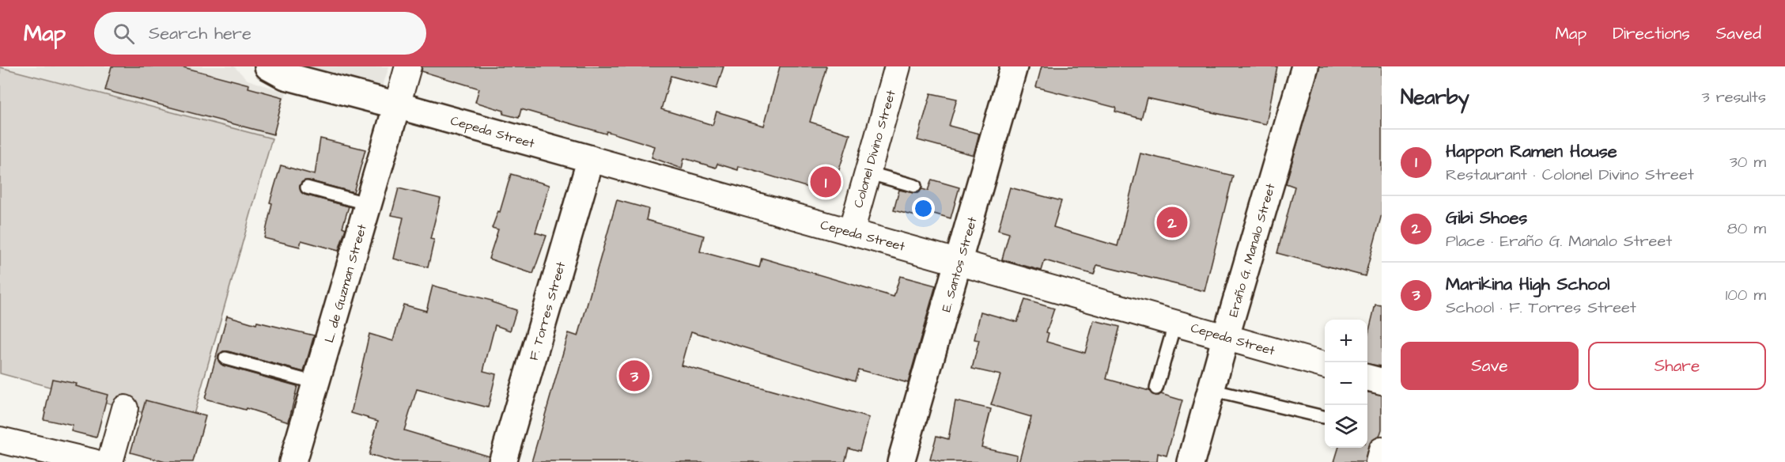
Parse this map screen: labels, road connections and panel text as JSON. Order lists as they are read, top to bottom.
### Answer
{
  "streets": {
    "street": [
      "Cepeda Street",
      "Colonel Divino Street",
      "Eraño G. Manalo Street",
      "E. Santos Street",
      "L. de Guzman Street",
      "F. Torres Street"
    ]
  },
  "crossings": [
    ["Cepeda Street", "Colonel Divino Street"],
    ["Cepeda Street", "Eraño G. Manalo Street"],
    ["Cepeda Street", "E. Santos Street"],
    ["Cepeda Street", "L. de Guzman Street"],
    ["Cepeda Street", "F. Torres Street"]
  ],
  "page": {
    "header": "Map",
    "search": "Search here",
    "nav": ["Map", "Directions", "Saved"],
    "heading": ["Nearby", "3 results"],
    "list": [
      {
        "mark": "1",
        "name": "Happon Ramen House",
        "note": "Restaurant · Colonel Divino Street",
        "value": "30 m"
      },
      {
        "mark": "2",
        "name": "Gibi Shoes",
        "note": "Place · Eraño G. Manalo Street",
        "value": "80 m"
      },
      {
        "mark": "3",
        "name": "Marikina High School",
        "note": "School · F. Torres Street",
        "value": "100 m"
      }
    ],
    "pins": ["1", "2", "3"],
    "map_buttons": ["+", "−"],
    "buttons": ["Save", "Share"]
  }
}
